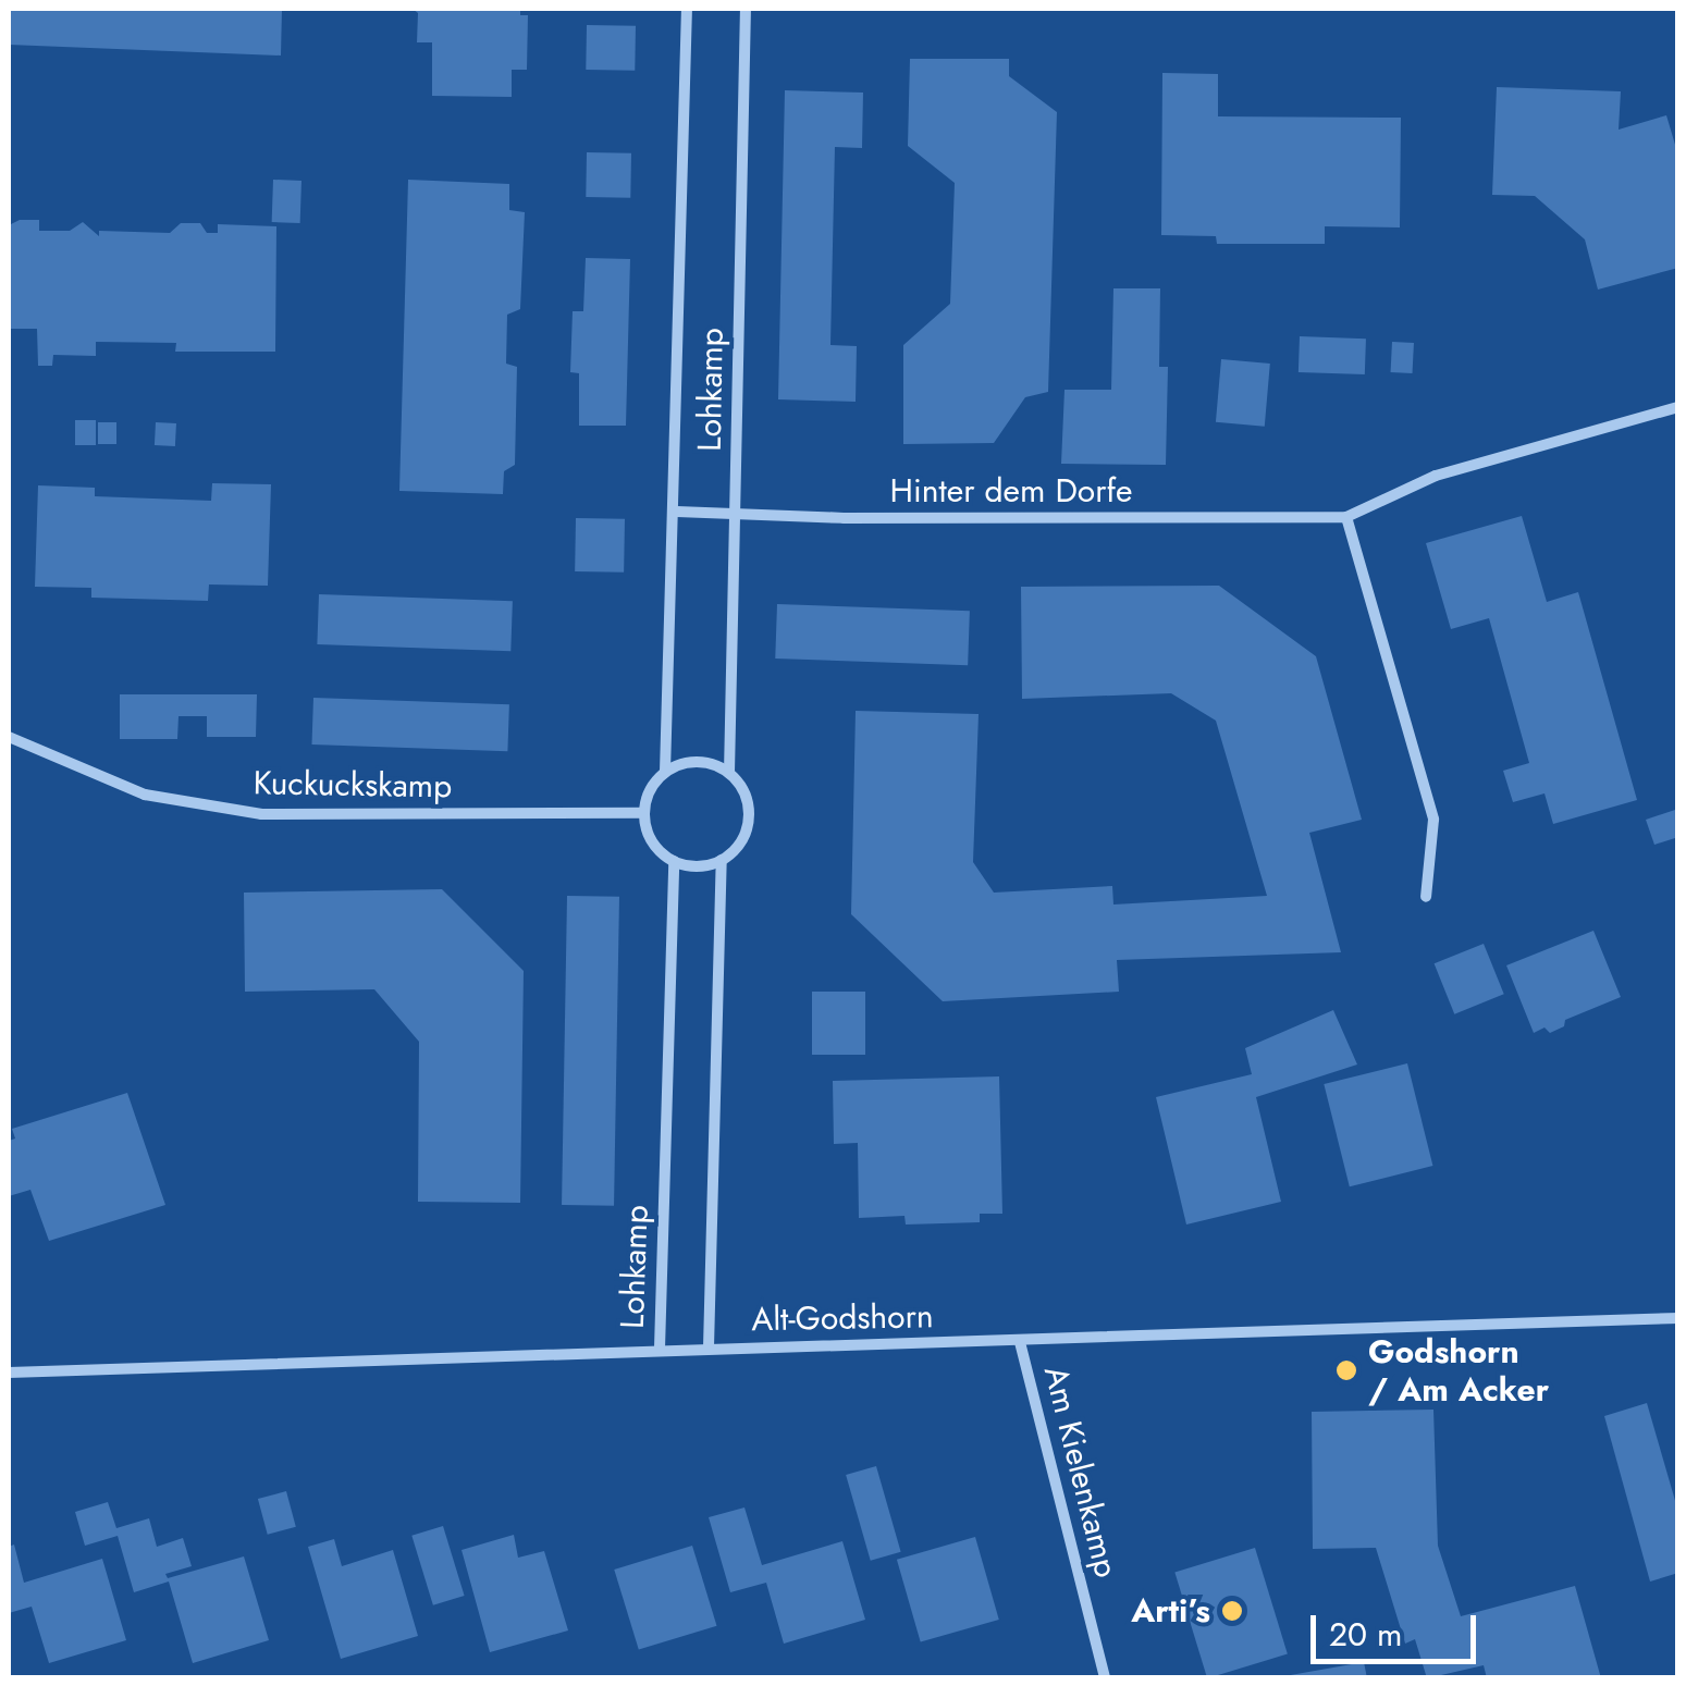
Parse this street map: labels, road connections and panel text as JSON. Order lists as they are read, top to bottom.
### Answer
{
  "streets": {
    "street": [
      "Lohkamp",
      "Hinter dem Dorfe",
      "Kuckuckskamp",
      "Alt-Godshorn",
      "Am Kielenkamp"
    ]
  },
  "crossings": [
    ["Lohkamp", "Hinter dem Dorfe"],
    ["Lohkamp", "Kuckuckskamp"],
    ["Lohkamp", "Alt-Godshorn"],
    ["Alt-Godshorn", "Am Kielenkamp"]
  ],
  "places": ["Godshorn / Am Acker", "Arti’s"],
  "scale_bar": "20 m"
}
